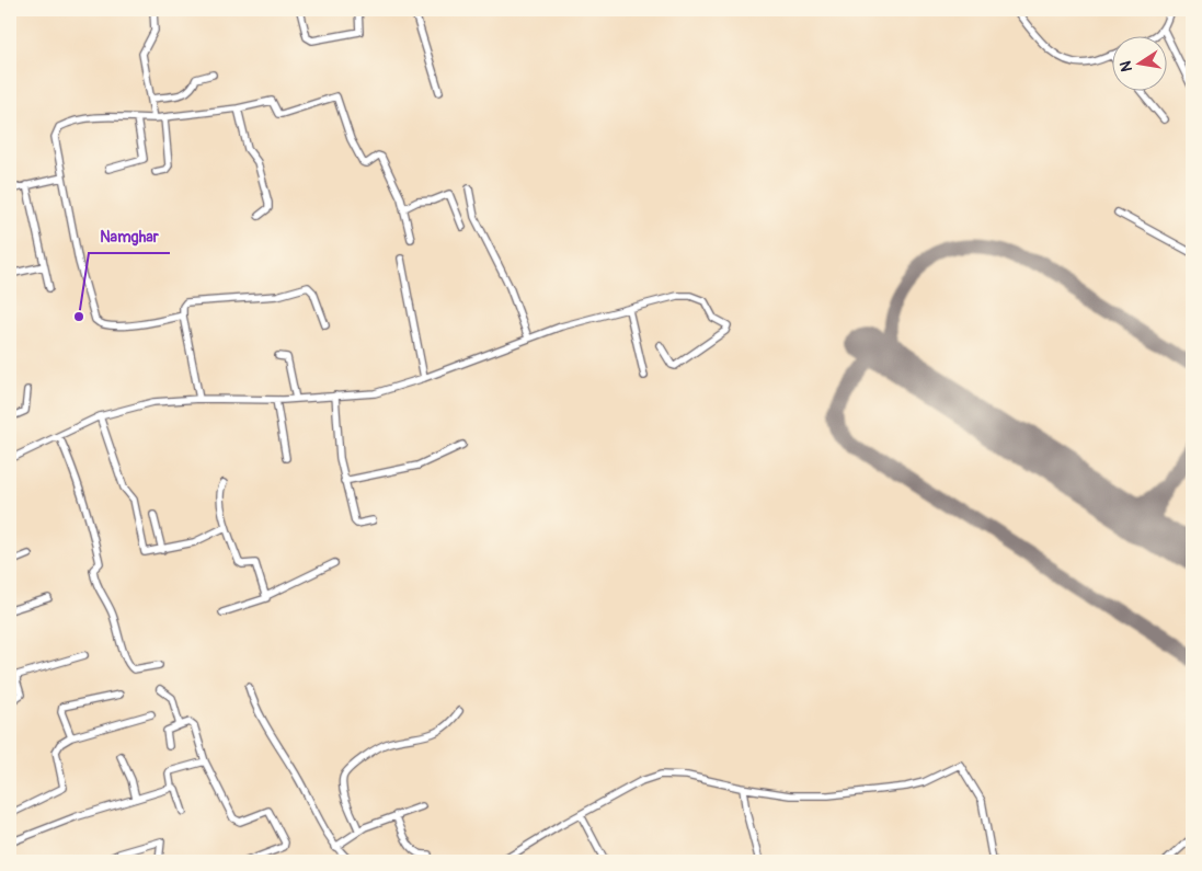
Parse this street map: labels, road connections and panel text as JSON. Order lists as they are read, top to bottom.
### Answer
{
  "places": ["Namghar"],
  "north": "left"
}
